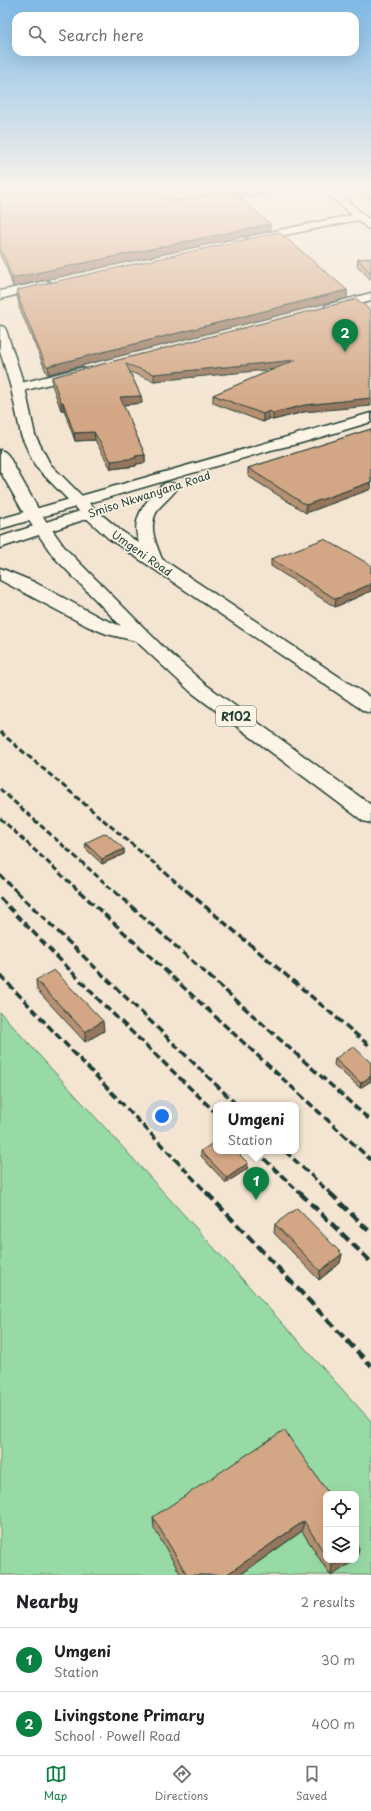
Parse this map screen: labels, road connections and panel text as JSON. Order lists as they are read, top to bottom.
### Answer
{
  "streets": {
    "main road": ["Smiso Nkwanyana Road", "Umgeni Road", "R102"]
  },
  "crossings": [
    ["Smiso Nkwanyana Road", "Umgeni Road"],
    ["Smiso Nkwanyana Road", "R102"]
  ],
  "page": {
    "search": "Search here",
    "pins": ["2", "1"],
    "popup": ["Umgeni", "Station"],
    "heading": ["Nearby", "2 results"],
    "list": [
      {
        "mark": "1",
        "name": "Umgeni",
        "note": "Station",
        "value": "30 m"
      },
      {
        "mark": "2",
        "name": "Livingstone Primary",
        "note": "School · Powell Road",
        "value": "400 m"
      }
    ],
    "nav": ["Map", "Directions", "Saved"]
  }
}
